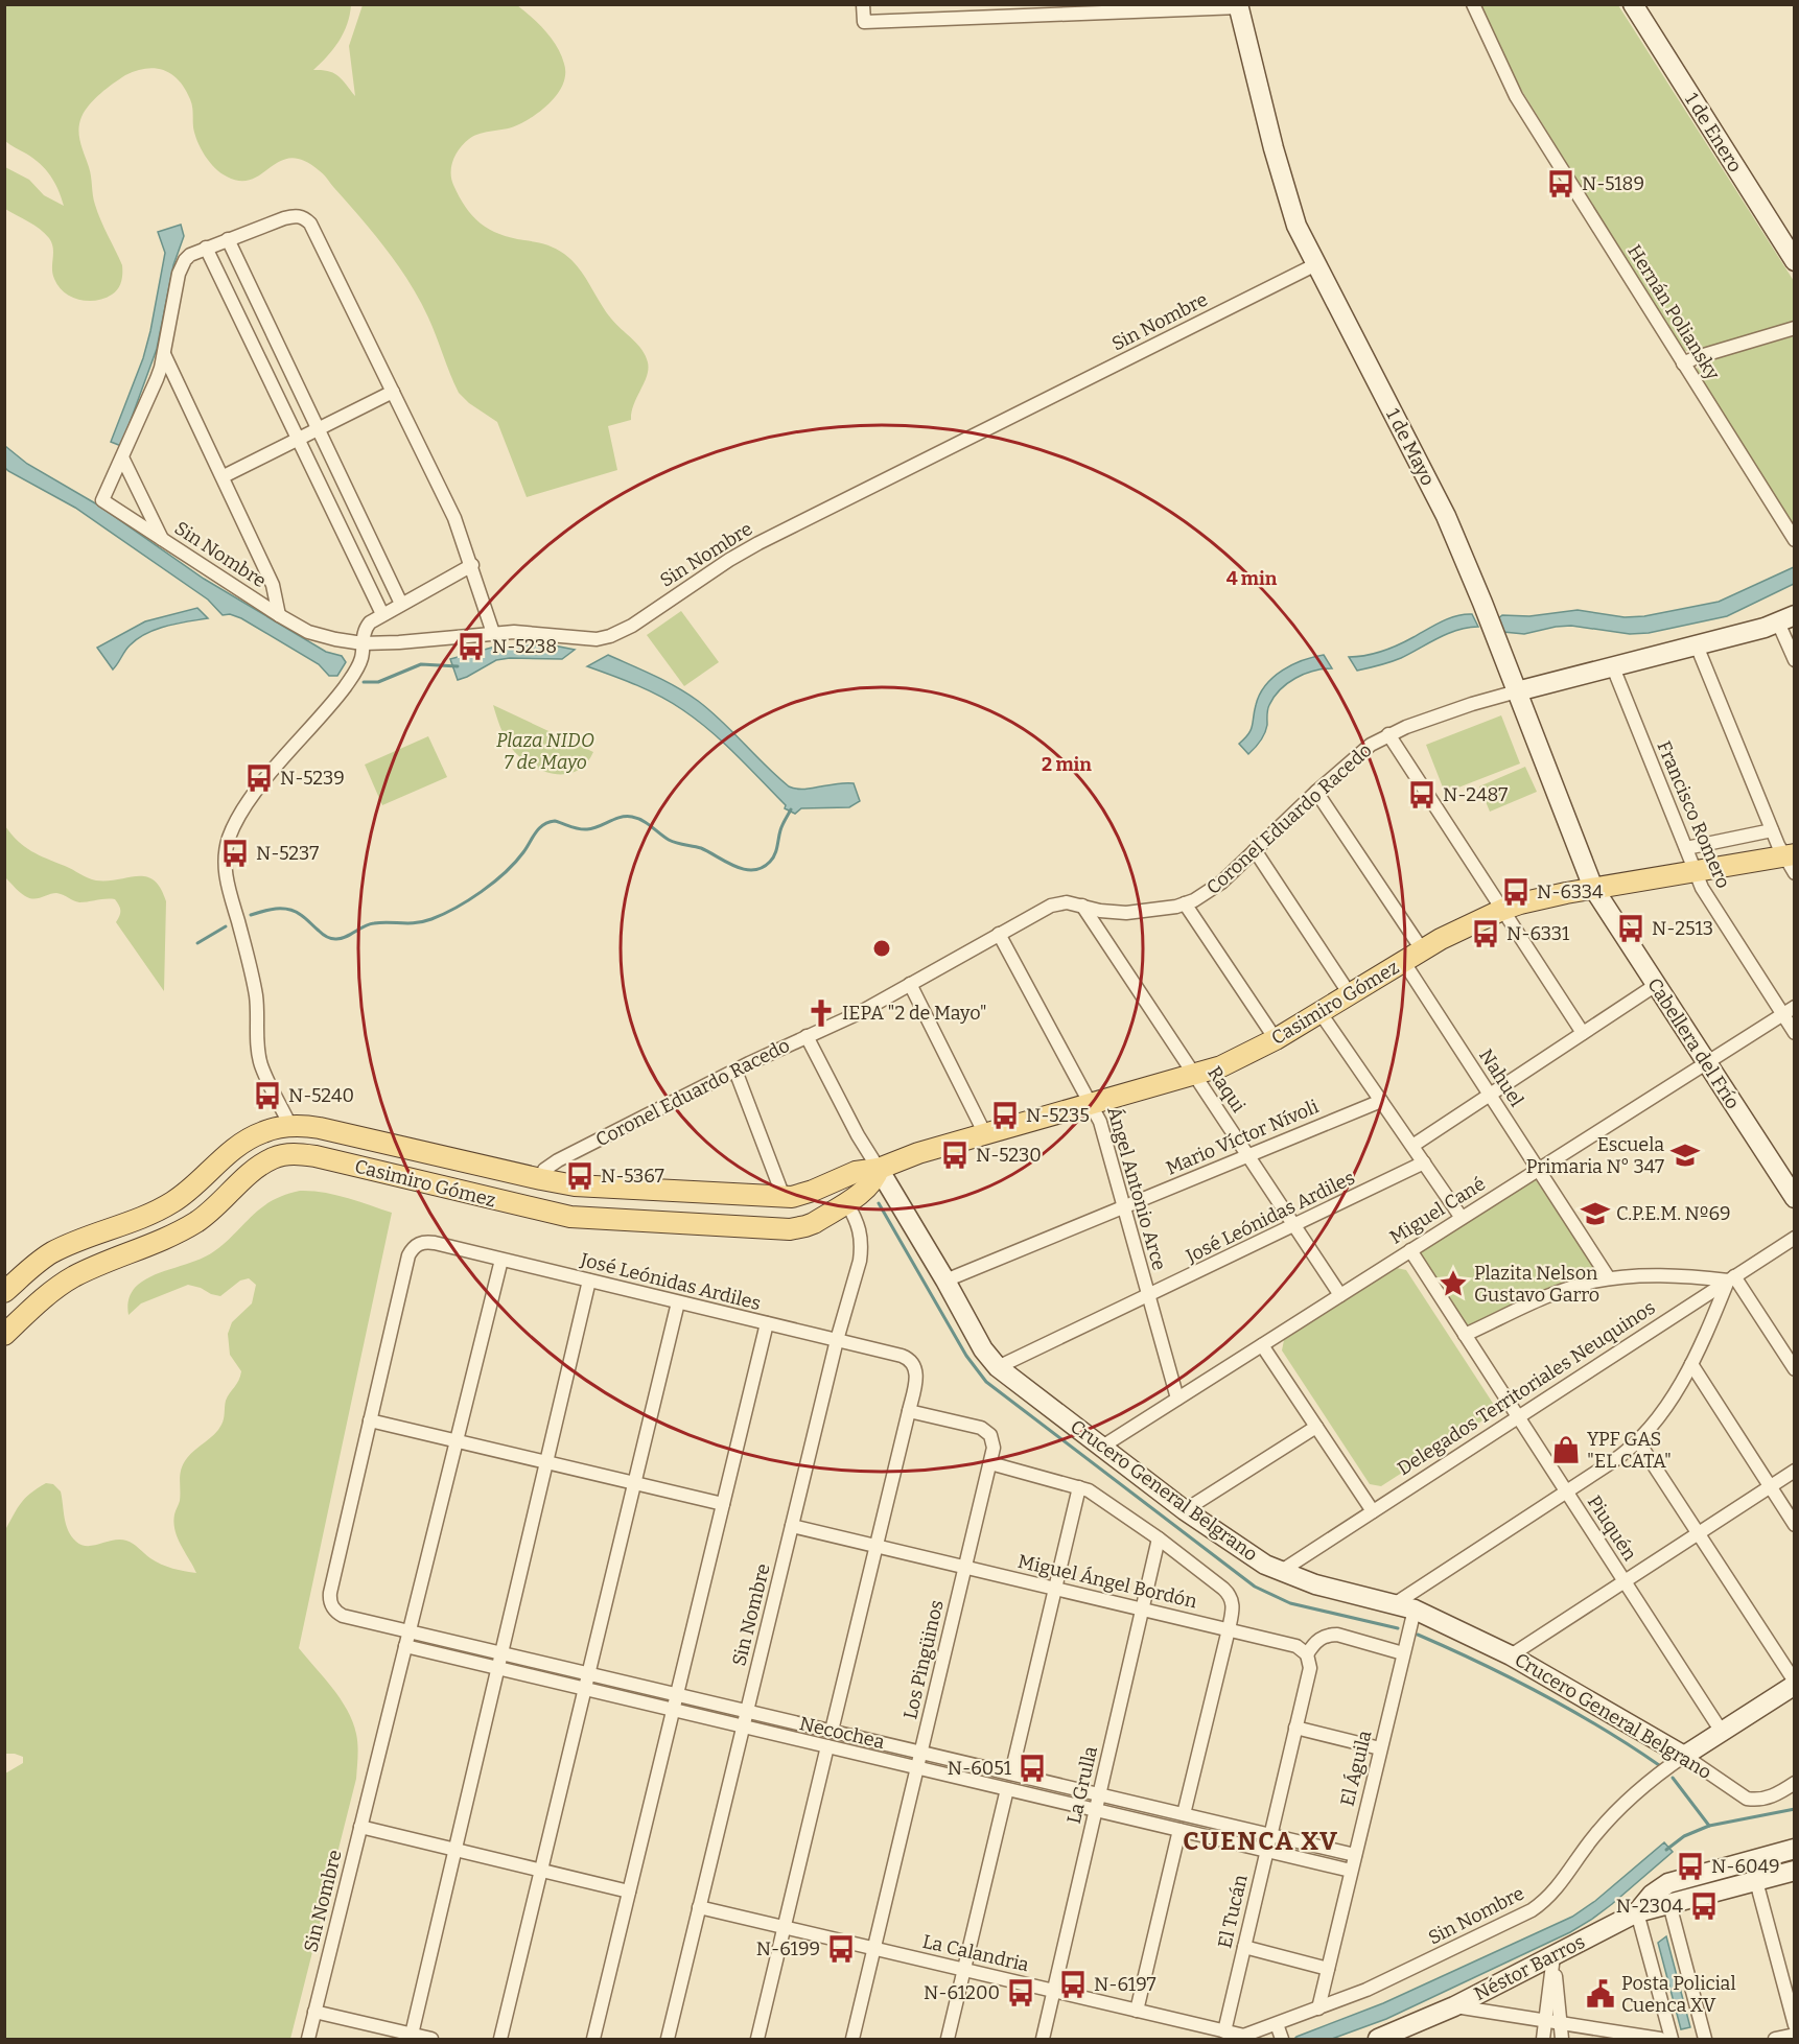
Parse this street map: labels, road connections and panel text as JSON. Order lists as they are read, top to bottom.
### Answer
{
  "streets": {
    "main road": ["Casimiro Gómez"],
    "street": [
      "1 de Enero",
      "Hernán Poliansky",
      "Sin Nombre",
      "1 de Mayo",
      "Francisco Romero",
      "Coronel Eduardo Racedo",
      "Cabellera del Frío",
      "Nahuel",
      "Raqui",
      "Mario Víctor Nívoli",
      "Ángel Antonio Arce",
      "Miguel Cané",
      "José Leónidas Ardiles",
      "Delegados Territoriales Neuquinos",
      "Crucero General Belgrano",
      "Piuquén",
      "Miguel Ángel Bordón",
      "Los Pingüinos",
      "Necochea",
      "El Águila",
      "La Grulla",
      "El Tucán",
      "La Calandria",
      "Néstor Barros"
    ]
  },
  "crossings": [
    ["Sin Nombre", "1 de Mayo"],
    ["Sin Nombre", "Casimiro Gómez"],
    ["Sin Nombre", "José Leónidas Ardiles"],
    ["Sin Nombre", "Crucero General Belgrano"],
    ["Sin Nombre", "Miguel Ángel Bordón"],
    ["Sin Nombre", "Necochea"],
    ["Sin Nombre", "El Águila"],
    ["Sin Nombre", "El Tucán"],
    ["Sin Nombre", "La Calandria"],
    ["1 de Mayo", "Coronel Eduardo Racedo"],
    ["1 de Mayo", "Casimiro Gómez"],
    ["1 de Mayo", "Cabellera del Frío"],
    ["Francisco Romero", "Coronel Eduardo Racedo"],
    ["Francisco Romero", "Casimiro Gómez"],
    ["Francisco Romero", "Miguel Cané"],
    ["Coronel Eduardo Racedo", "Casimiro Gómez"],
    ["Coronel Eduardo Racedo", "Raqui"],
    ["Coronel Eduardo Racedo", "Ángel Antonio Arce"],
    ["Coronel Eduardo Racedo", "Crucero General Belgrano"],
    ["Casimiro Gómez", "Cabellera del Frío"],
    ["Casimiro Gómez", "Nahuel"],
    ["Casimiro Gómez", "Raqui"],
    ["Casimiro Gómez", "Ángel Antonio Arce"],
    ["Casimiro Gómez", "Crucero General Belgrano"],
    ["Cabellera del Frío", "Miguel Cané"],
    ["Nahuel", "Miguel Cané"],
    ["Raqui", "Mario Víctor Nívoli"],
    ["Raqui", "Miguel Cané"],
    ["Raqui", "José Leónidas Ardiles"],
    ["Mario Víctor Nívoli", "Ángel Antonio Arce"],
    ["Mario Víctor Nívoli", "Crucero General Belgrano"],
    ["Ángel Antonio Arce", "Miguel Cané"],
    ["Ángel Antonio Arce", "José Leónidas Ardiles"],
    ["Miguel Cané", "Crucero General Belgrano"],
    ["Miguel Cané", "Piuquén"],
    ["José Leónidas Ardiles", "Crucero General Belgrano"],
    ["José Leónidas Ardiles", "Los Pingüinos"],
    ["José Leónidas Ardiles", "Necochea"],
    ["Delegados Territoriales Neuquinos", "Crucero General Belgrano"],
    ["Delegados Territoriales Neuquinos", "Piuquén"],
    ["Crucero General Belgrano", "El Águila"],
    ["Miguel Ángel Bordón", "Los Pingüinos"],
    ["Miguel Ángel Bordón", "La Grulla"],
    ["Miguel Ángel Bordón", "El Tucán"],
    ["Los Pingüinos", "Necochea"],
    ["Los Pingüinos", "La Calandria"],
    ["Necochea", "El Águila"],
    ["Necochea", "La Grulla"],
    ["Necochea", "El Tucán"],
    ["La Grulla", "La Calandria"],
    ["El Tucán", "La Calandria"]
  ],
  "districts": ["CUENCA XV"],
  "parks": ["Plaza NIDO 7 de Mayo"],
  "places": {
    "bus stop": [
      "N-5189",
      "N-5238",
      "N-5239",
      "N-2487",
      "N-5237",
      "N-6334",
      "N-2513",
      "N-6331",
      "N-5240",
      "N-5235",
      "N-5230",
      "N-5367",
      "N-6051",
      "N-6049",
      "N-2304",
      "N-6199",
      "N-6197",
      "N-61200"
    ],
    "church": ["IEPA \"2 de Mayo\""],
    "school or university": ["Escuela Primaria N° 347", "C.P.E.M. Nº69"],
    "place": ["Plazita Nelson Gustavo Garro"],
    "shop": ["YPF GAS \"EL CATA\""],
    "public building": ["Posta Policial Cuenca XV"]
  },
  "rings": ["4 min", "2 min"]
}
